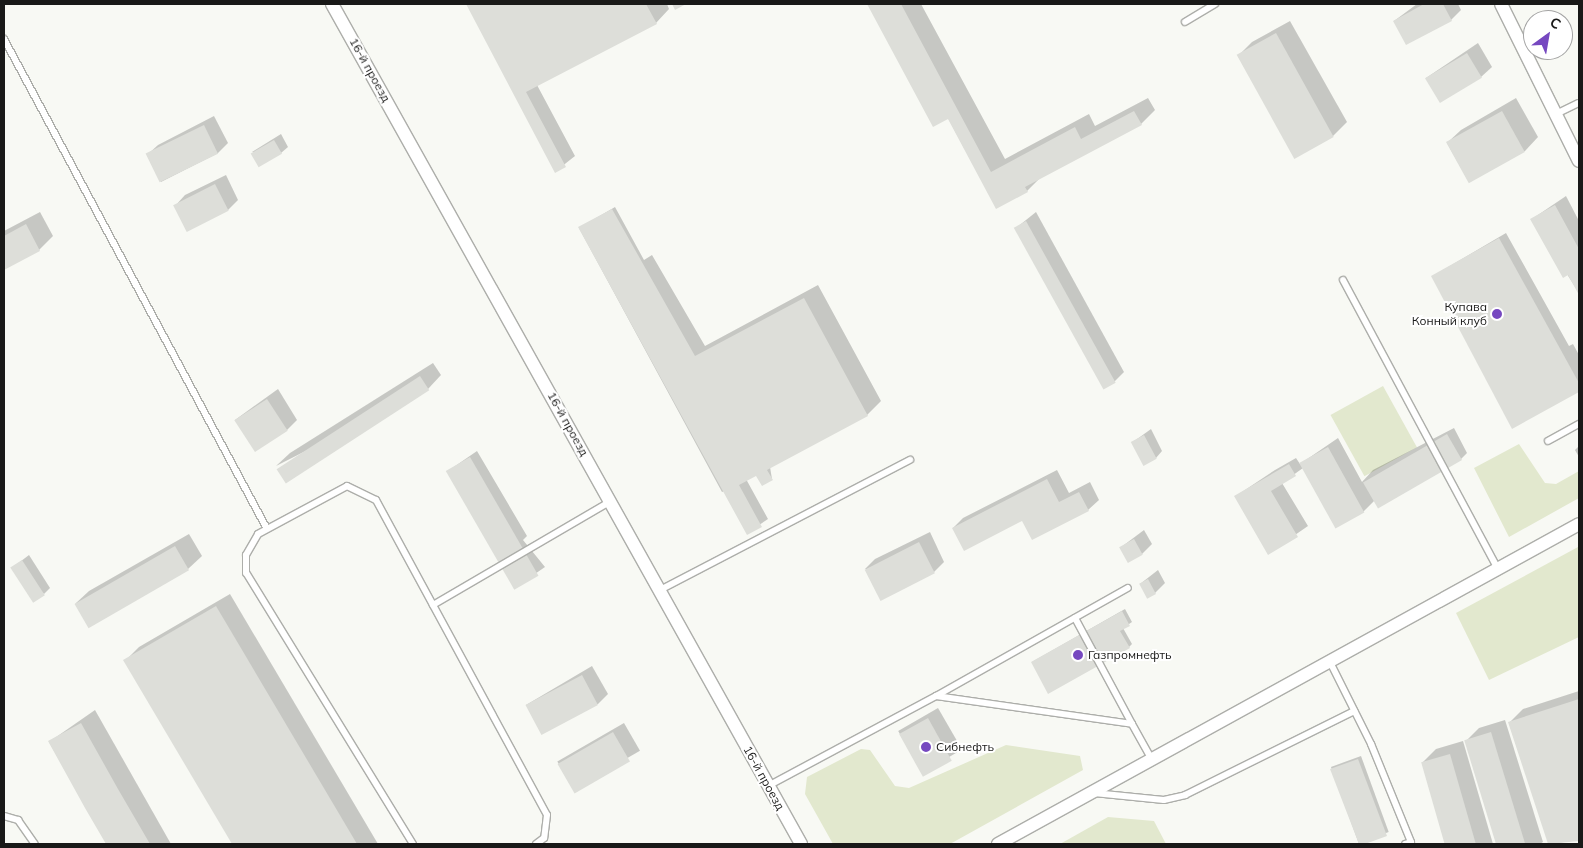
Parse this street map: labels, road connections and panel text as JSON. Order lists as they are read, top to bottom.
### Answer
{
  "streets": {
    "street": ["16-й проезд"]
  },
  "places": ["Купава Конный клуб", "Газпромнефть", "Сибнефть"],
  "north": "top right"
}
